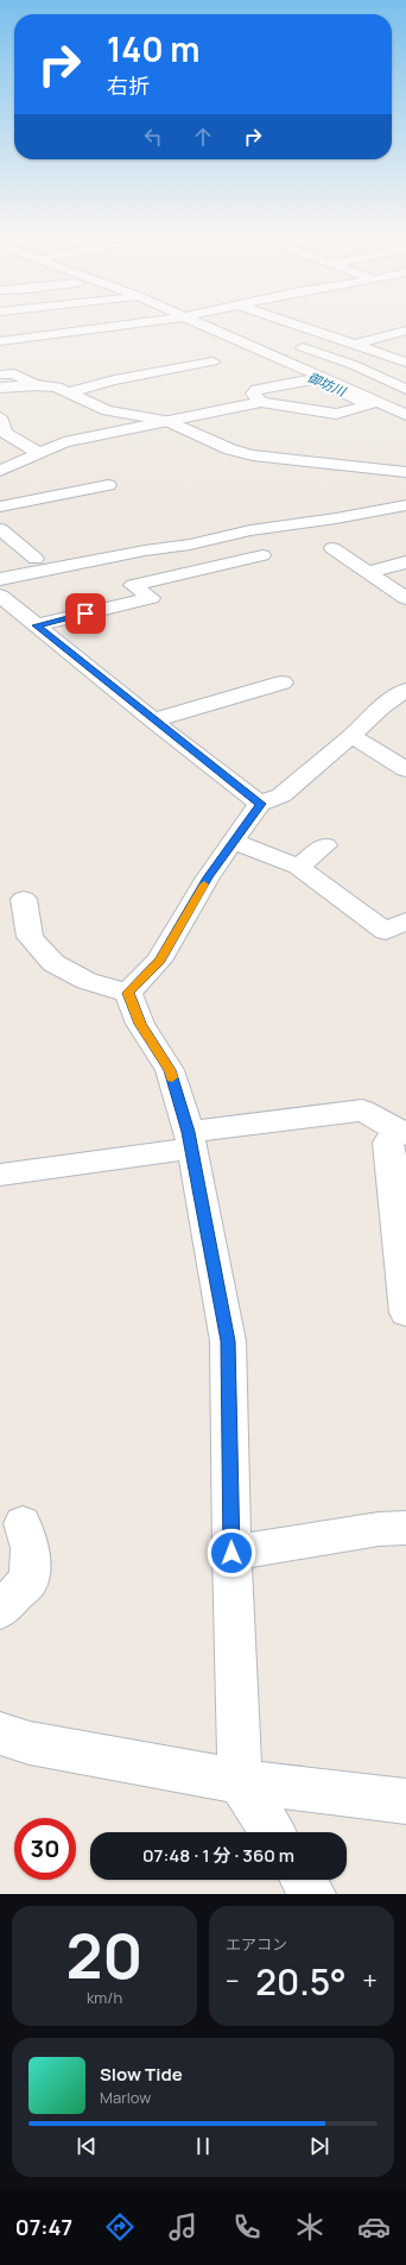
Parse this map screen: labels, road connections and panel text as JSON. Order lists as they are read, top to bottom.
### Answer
{
  "water": ["御坊川"],
  "page": {
    "turn": ["140 m", "右折"],
    "limit": "30",
    "trip": "07:48 · 1 分 · 360 m",
    "tile": [
      ["20", "km/h"],
      "エアコン"
    ],
    "heat": ["−", "20.5°", "+"],
    "song": ["Slow Tide", "Marlow"],
    "tabs": "07:47"
  }
}
